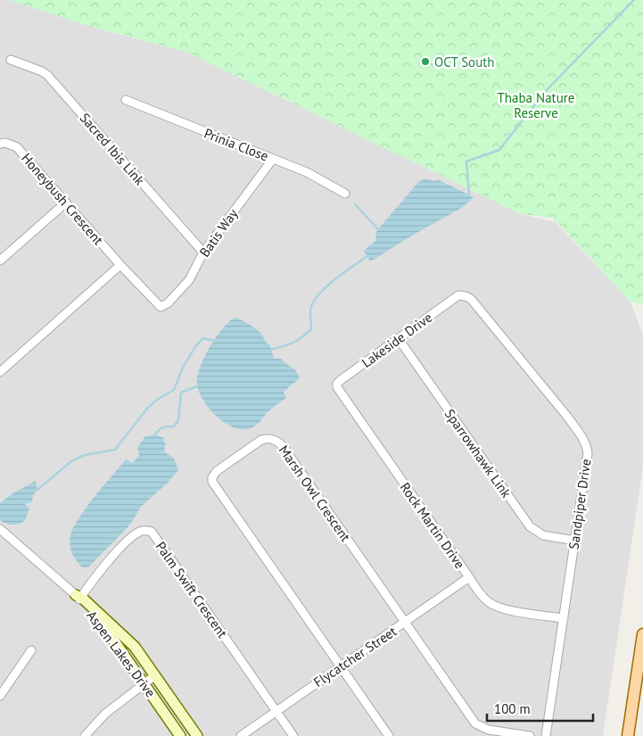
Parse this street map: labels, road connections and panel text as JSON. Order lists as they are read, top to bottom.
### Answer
{
  "streets": {
    "street": [
      "Prinia Close",
      "Sacred Ibis Link",
      "Honeybush Crescent",
      "Batis Way",
      "Lakeside Drive",
      "Sparrowhawk Link",
      "Marsh Owl Crescent",
      "Sandpiper Drive",
      "Rock Martin Drive",
      "Palm Swift Crescent",
      "Aspen Lakes Drive",
      "Flycatcher Street"
    ]
  },
  "crossings": [
    ["Prinia Close", "Batis Way"],
    ["Sacred Ibis Link", "Batis Way"],
    ["Honeybush Crescent", "Batis Way"],
    ["Lakeside Drive", "Sparrowhawk Link"],
    ["Lakeside Drive", "Sandpiper Drive"],
    ["Lakeside Drive", "Rock Martin Drive"],
    ["Sparrowhawk Link", "Sandpiper Drive"],
    ["Marsh Owl Crescent", "Flycatcher Street"],
    ["Sandpiper Drive", "Rock Martin Drive"],
    ["Rock Martin Drive", "Flycatcher Street"],
    ["Palm Swift Crescent", "Aspen Lakes Drive"],
    ["Palm Swift Crescent", "Flycatcher Street"]
  ],
  "parks": ["Thaba Nature Reserve"],
  "places": ["OCT South"],
  "scale_bar": "100 m"
}
